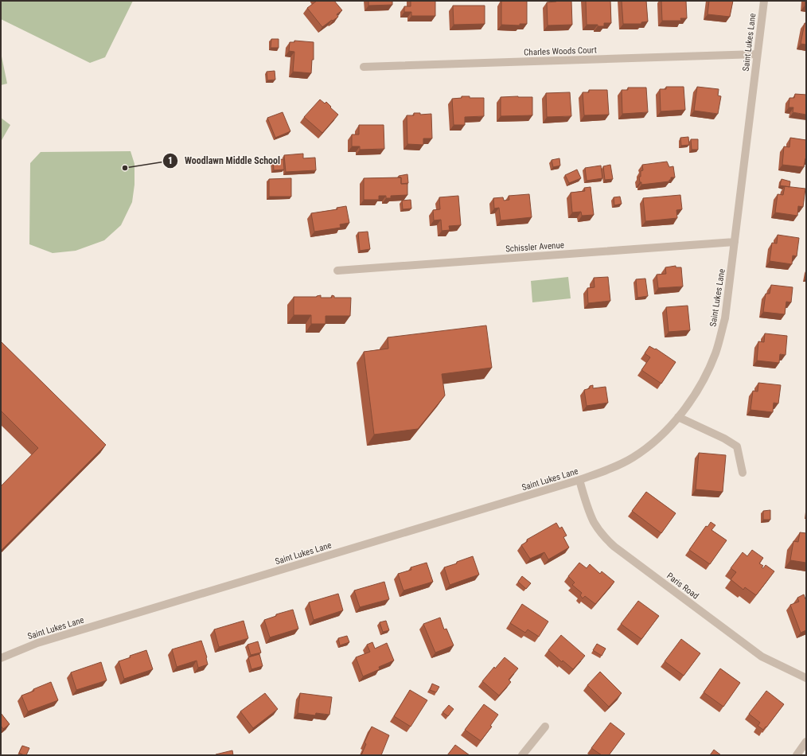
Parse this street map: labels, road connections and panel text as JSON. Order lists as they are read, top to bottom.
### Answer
{
  "streets": {
    "street": [
      "Saint Lukes Lane",
      "Charles Woods Court",
      "Schissler Avenue",
      "Paris Road"
    ]
  },
  "crossings": [
    ["Saint Lukes Lane", "Charles Woods Court"],
    ["Saint Lukes Lane", "Schissler Avenue"],
    ["Saint Lukes Lane", "Paris Road"]
  ],
  "places": ["Woodlawn Middle School"]
}
